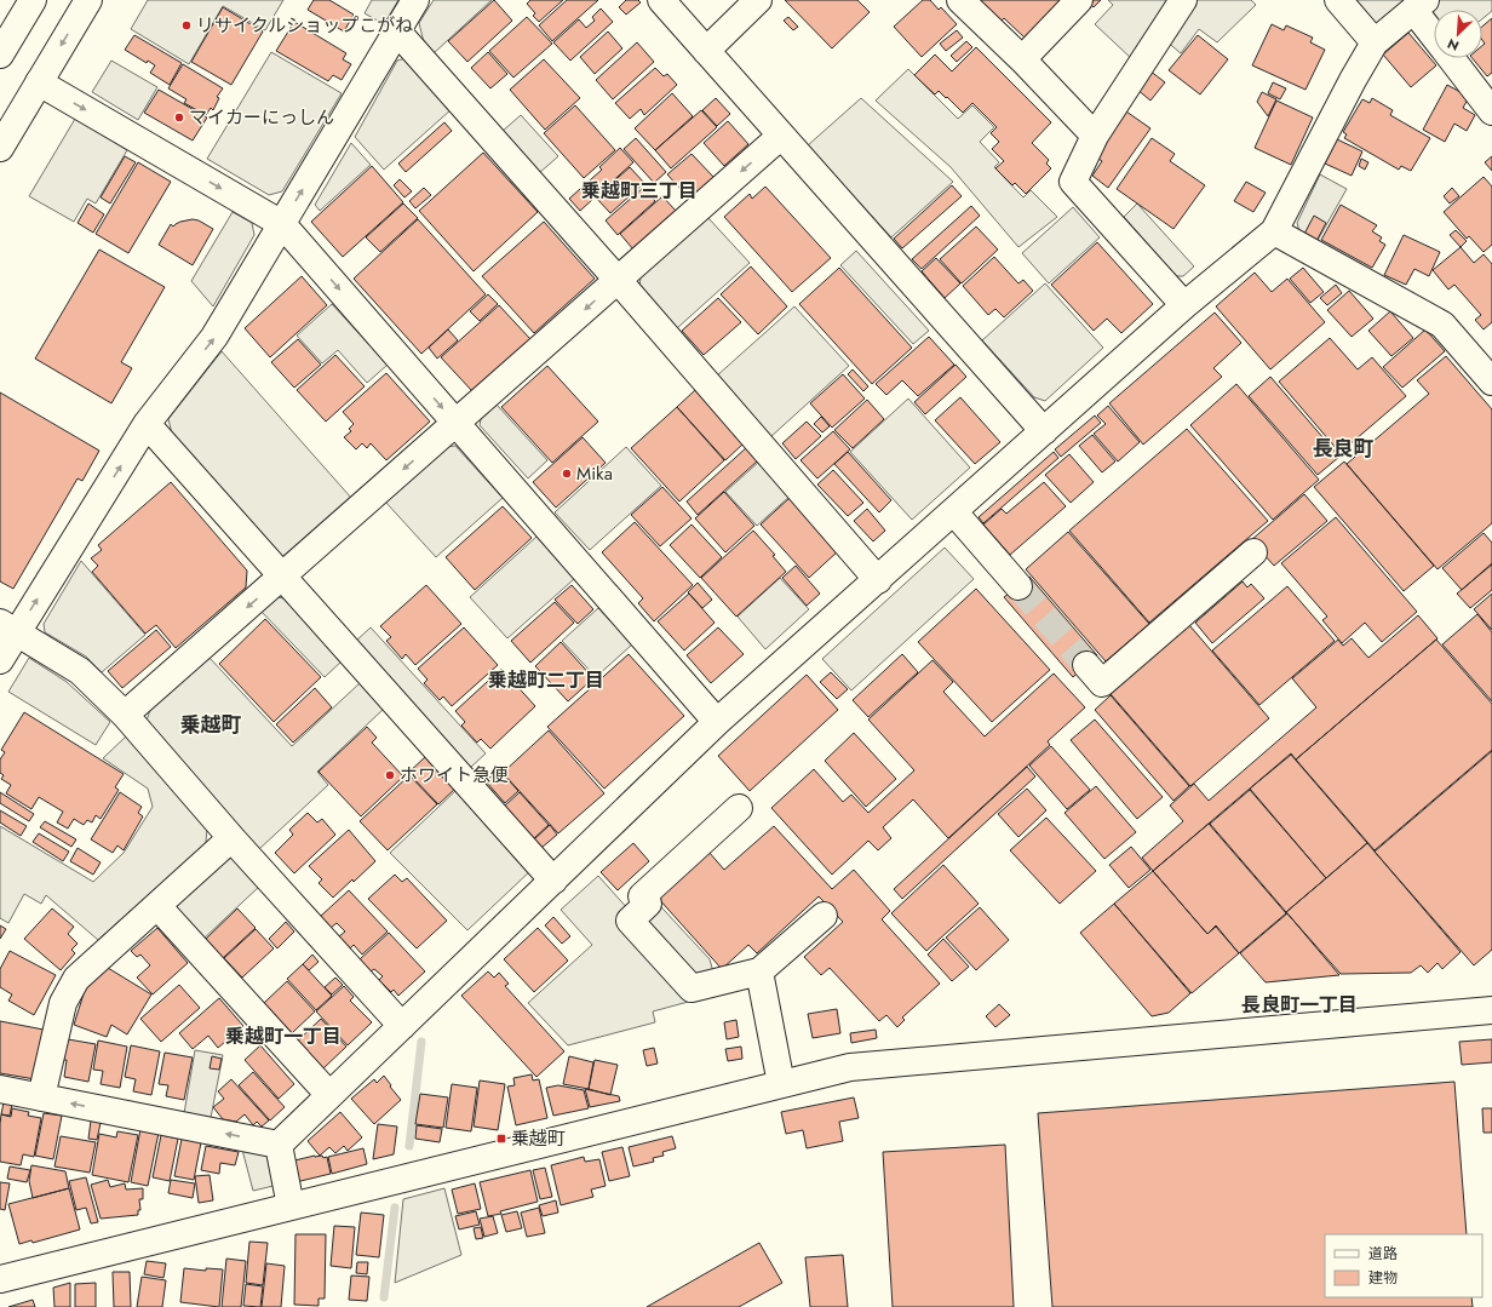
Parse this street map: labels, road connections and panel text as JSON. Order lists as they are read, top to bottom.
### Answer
{
  "districts": [
    "乗越町三丁目",
    "長良町",
    "乗越町二丁目",
    "乗越町",
    "長良町一丁目",
    "乗越町一丁目"
  ],
  "places": {
    "other": [
      "リサイクルショップこがね",
      "マイカーにっしん",
      "Mika",
      "ホワイト急便"
    ],
    "transit": ["乗越町"]
  },
  "legend": ["道路", "建物"],
  "north": "bottom left"
}
